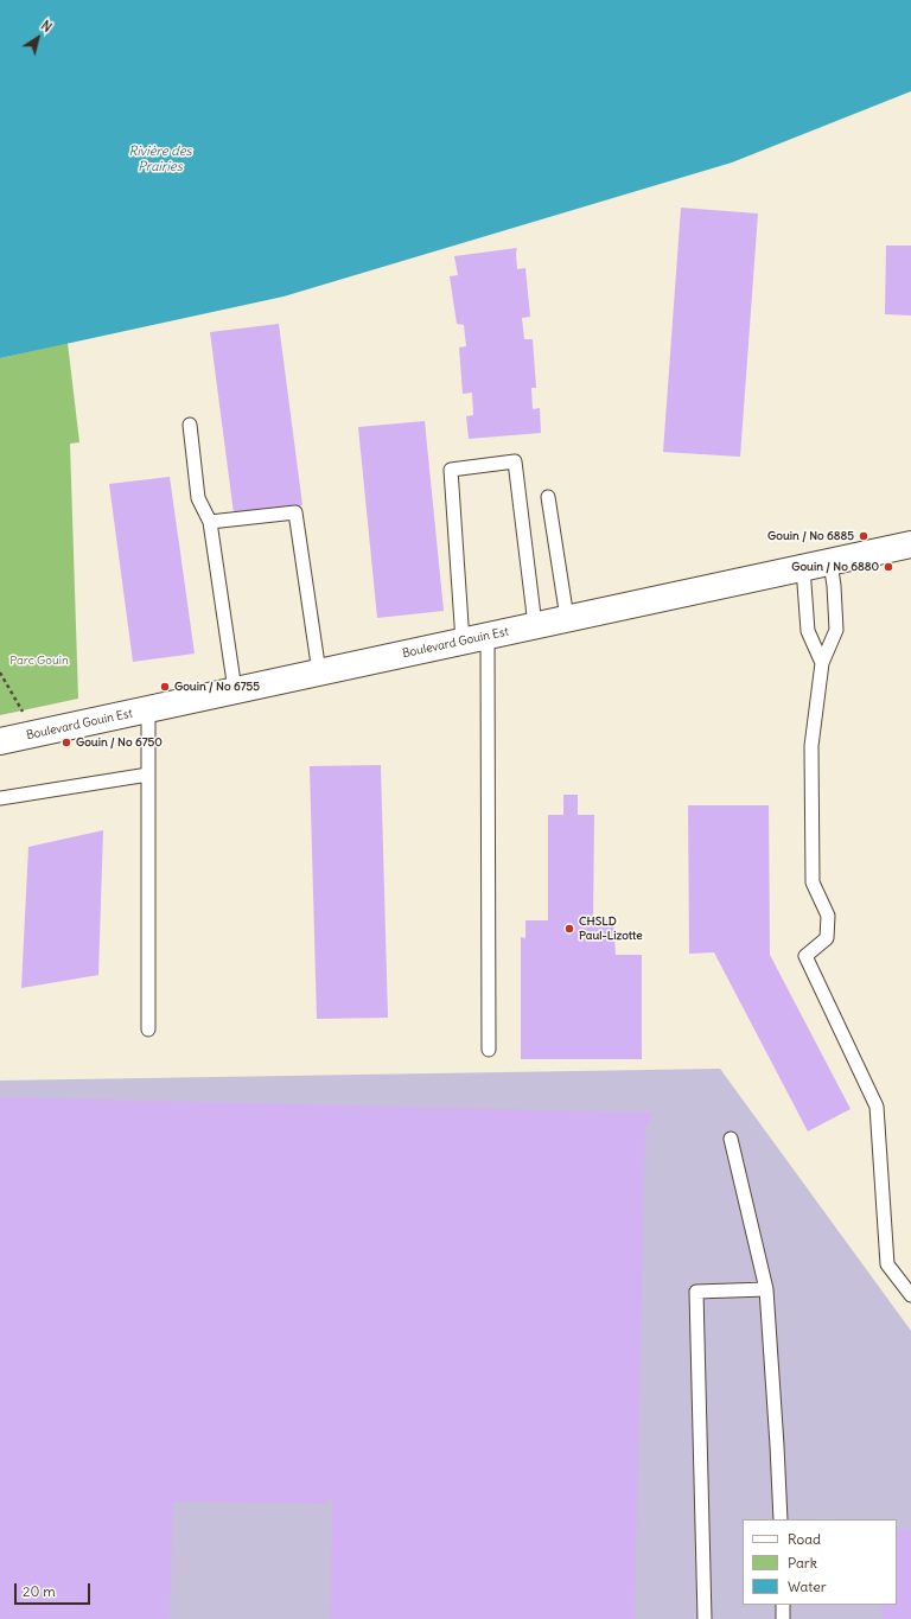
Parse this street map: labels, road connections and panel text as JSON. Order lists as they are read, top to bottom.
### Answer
{
  "streets": {
    "street": ["Boulevard Gouin Est"]
  },
  "water": ["Rivière des Prairies"],
  "parks": ["Parc Gouin"],
  "places": [
    "Gouin / No 6885",
    "Gouin / No 6880",
    "Gouin / No 6755",
    "Gouin / No 6750",
    "CHSLD Paul-Lizotte"
  ],
  "legend": ["Road", "Park", "Water"],
  "scale_bar": "20 m",
  "north": "top right"
}
